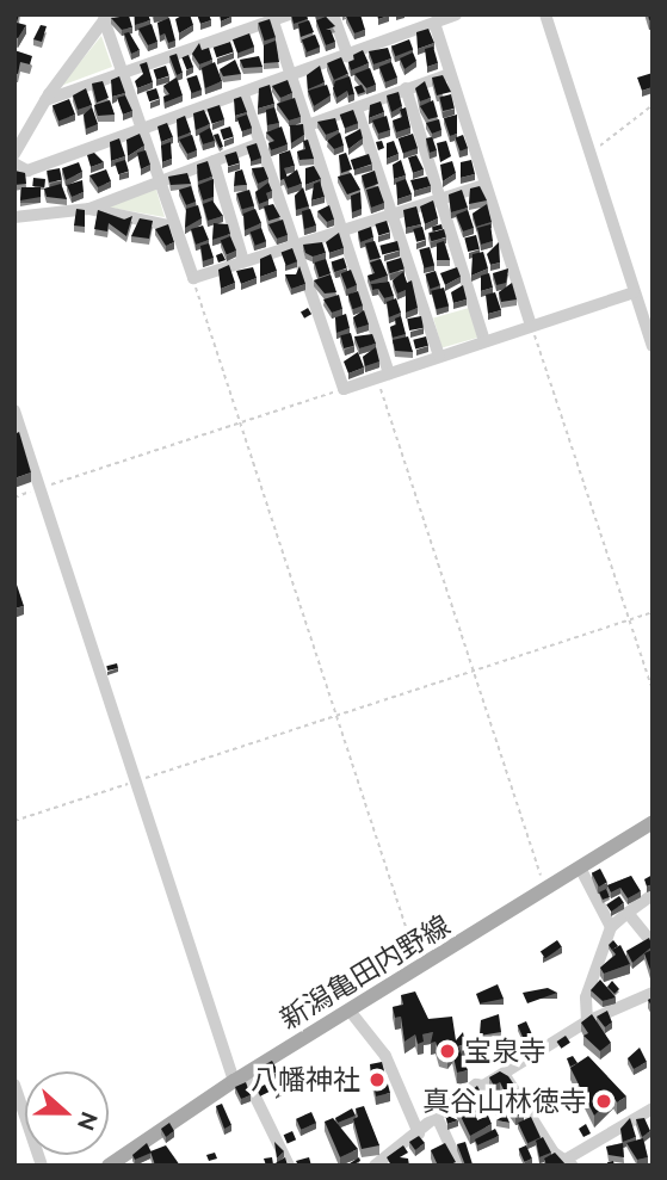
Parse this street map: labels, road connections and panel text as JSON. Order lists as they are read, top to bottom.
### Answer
{
  "streets": {
    "main road": ["新潟亀田内野線"]
  },
  "places": ["宝泉寺", "八幡神社", "真谷山林徳寺"],
  "north": "right"
}
